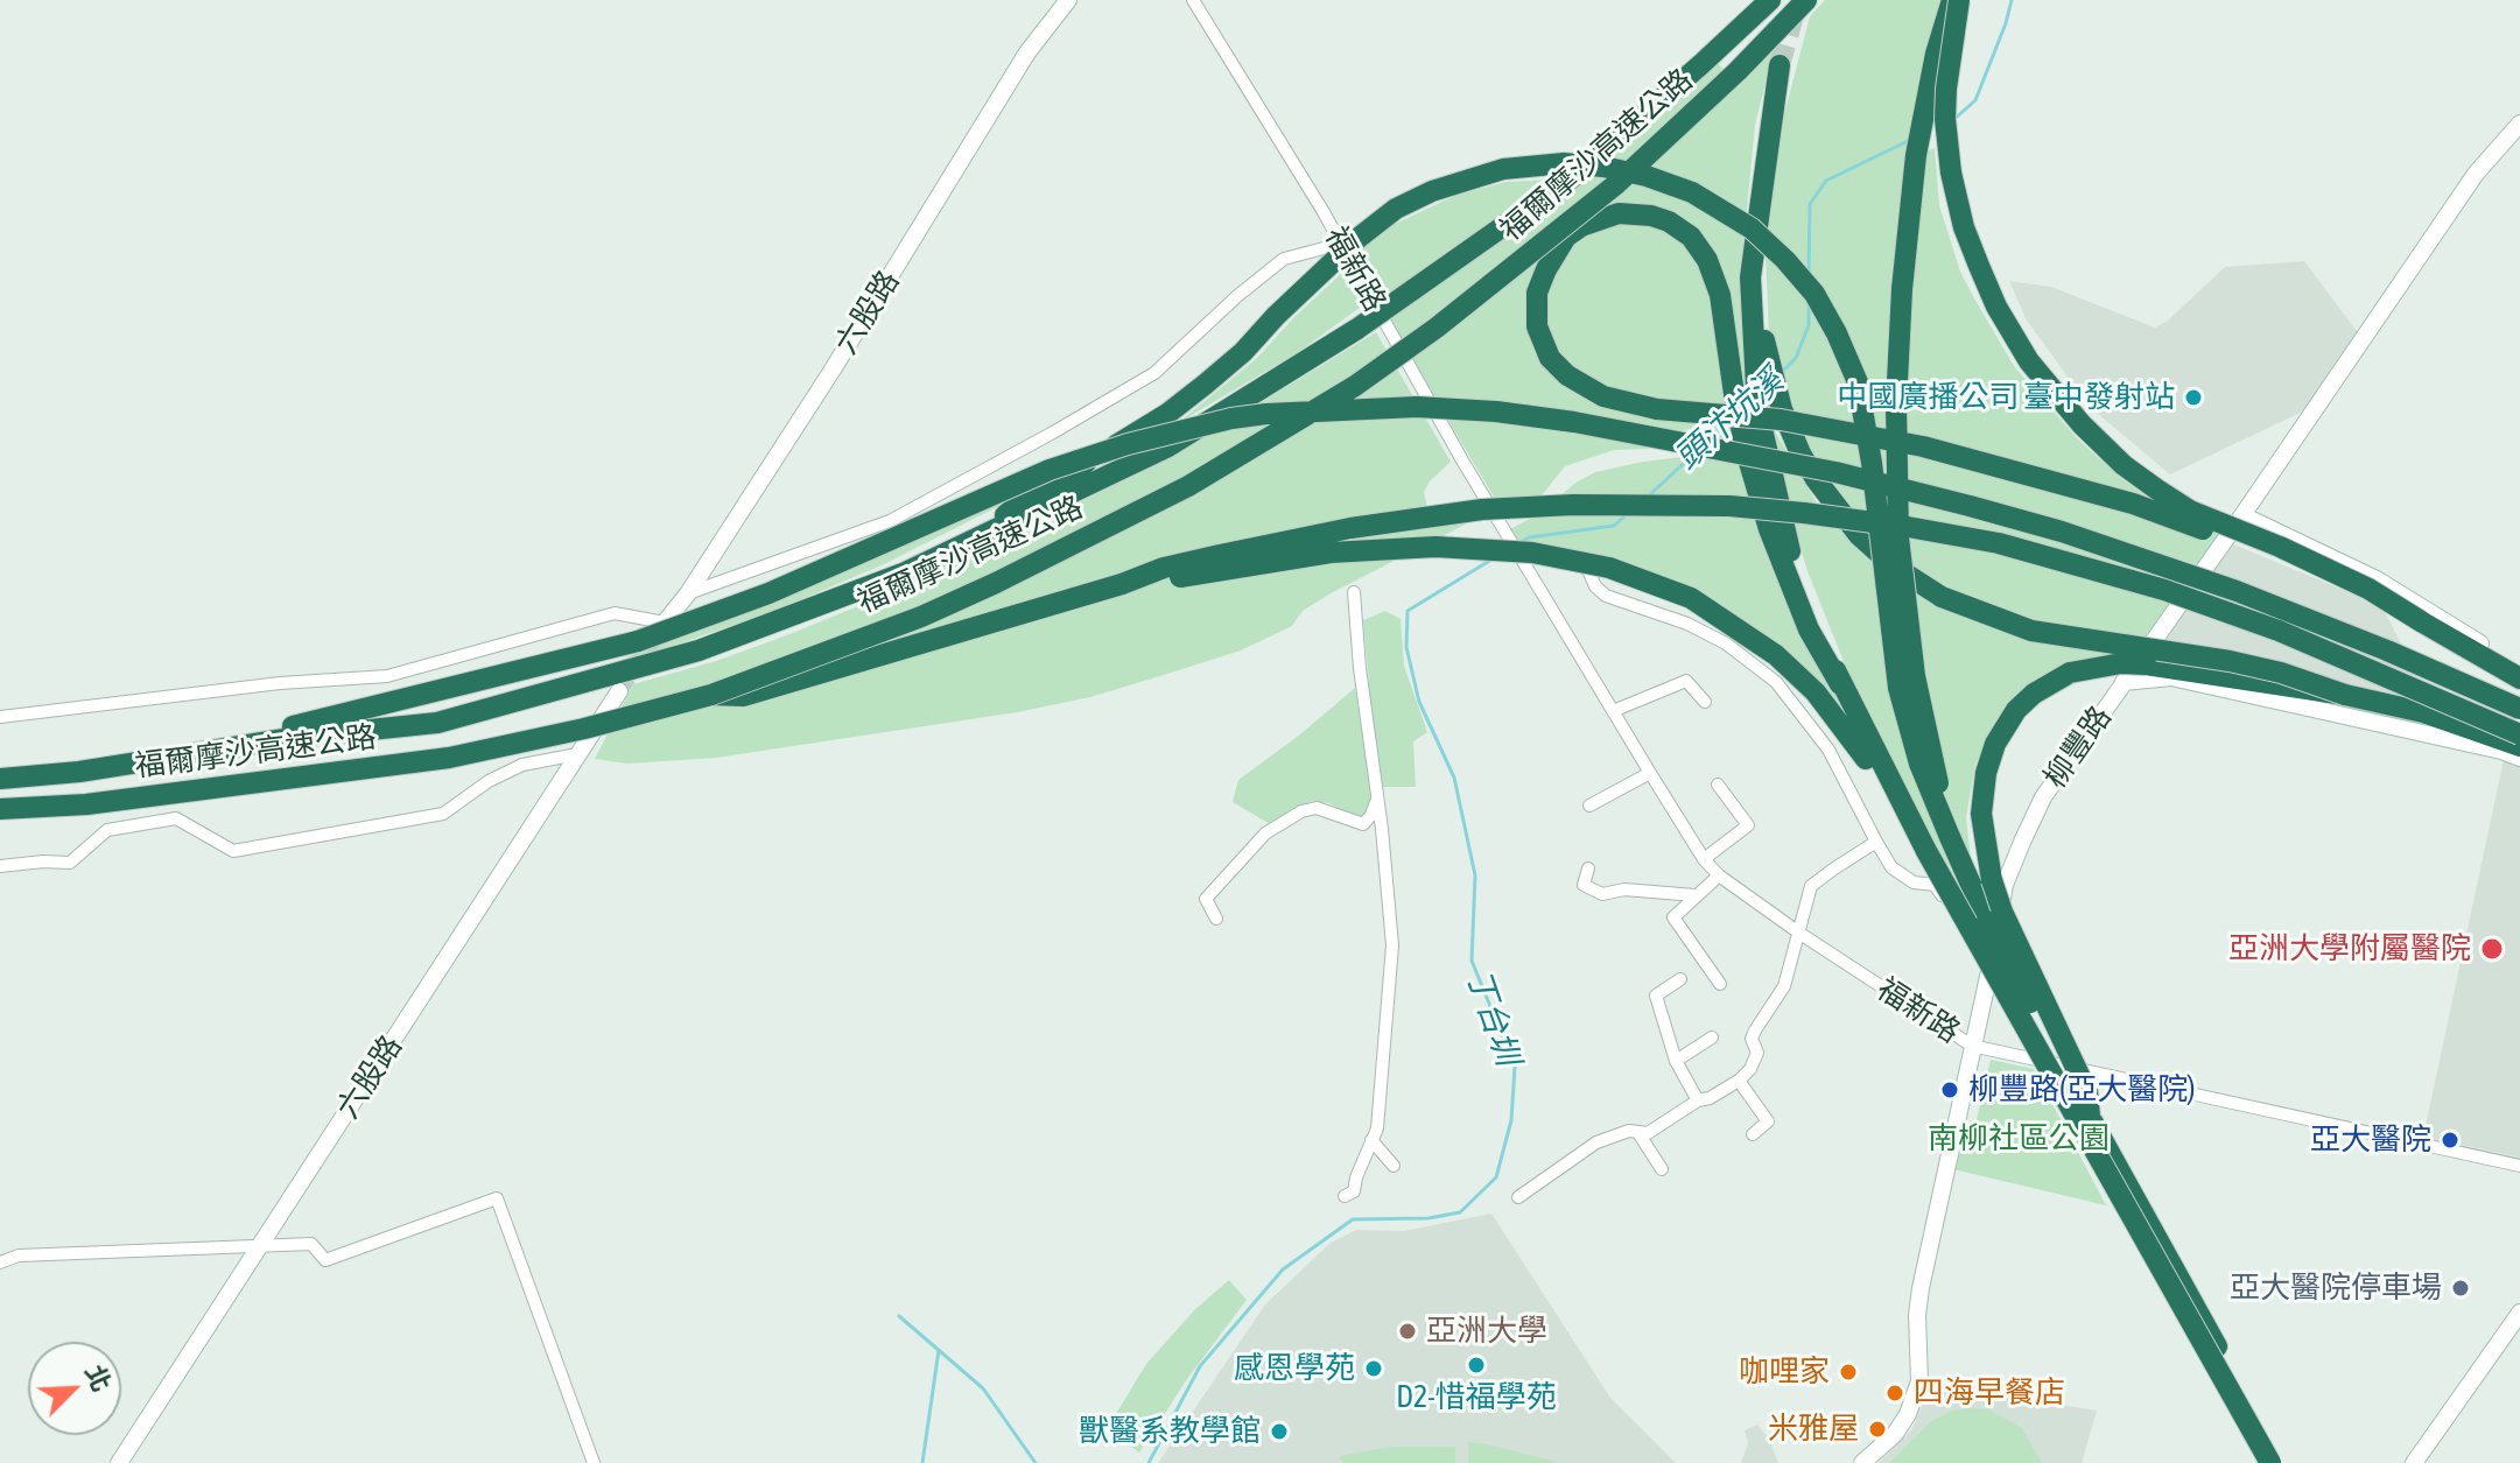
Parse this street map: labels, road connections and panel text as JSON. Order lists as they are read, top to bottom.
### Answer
{
  "streets": {
    "highway": ["福爾摩沙高速公路"],
    "street": ["福新路", "六股路", "柳豐路"]
  },
  "crossings": [
    ["福新路", "柳豐路"]
  ],
  "water": ["頭汴坑溪", "丁台圳"],
  "parks": ["南柳社區公園"],
  "places": [
    "中國廣播公司 臺中發射站",
    "亞洲大學附屬醫院",
    "柳豐路(亞大醫院)",
    "亞大醫院",
    "亞大醫院停車場",
    "亞洲大學",
    "D2-惜福學苑",
    "感恩學苑",
    "咖哩家",
    "四海早餐店",
    "米雅屋",
    "獸醫系教學館"
  ],
  "north": "top right"
}
